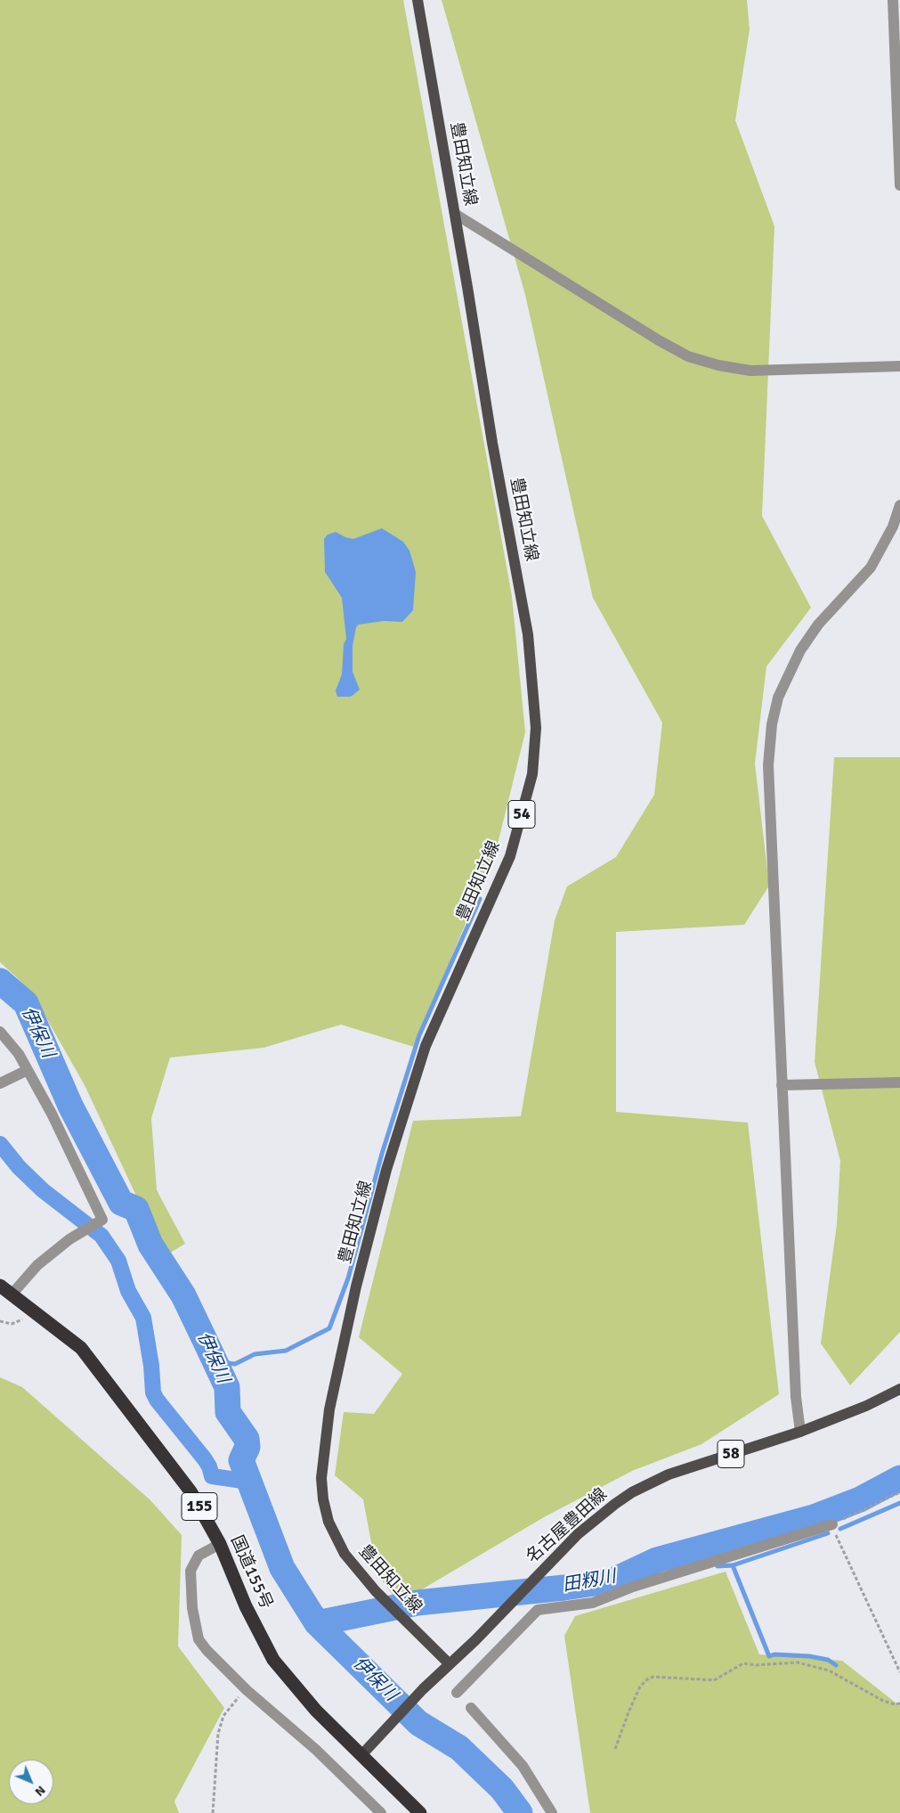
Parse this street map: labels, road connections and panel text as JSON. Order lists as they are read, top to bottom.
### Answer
{
  "streets": {
    "highway": ["155", "国道155号"],
    "main road": [
      "豊田知立線",
      "54",
      "58",
      "名古屋豊田線"
    ]
  },
  "crossings": [
    ["豊田知立線", "名古屋豊田線"],
    ["名古屋豊田線", "国道155号"]
  ],
  "water": ["伊保川", "田籾川"],
  "north": "bottom right"
}
